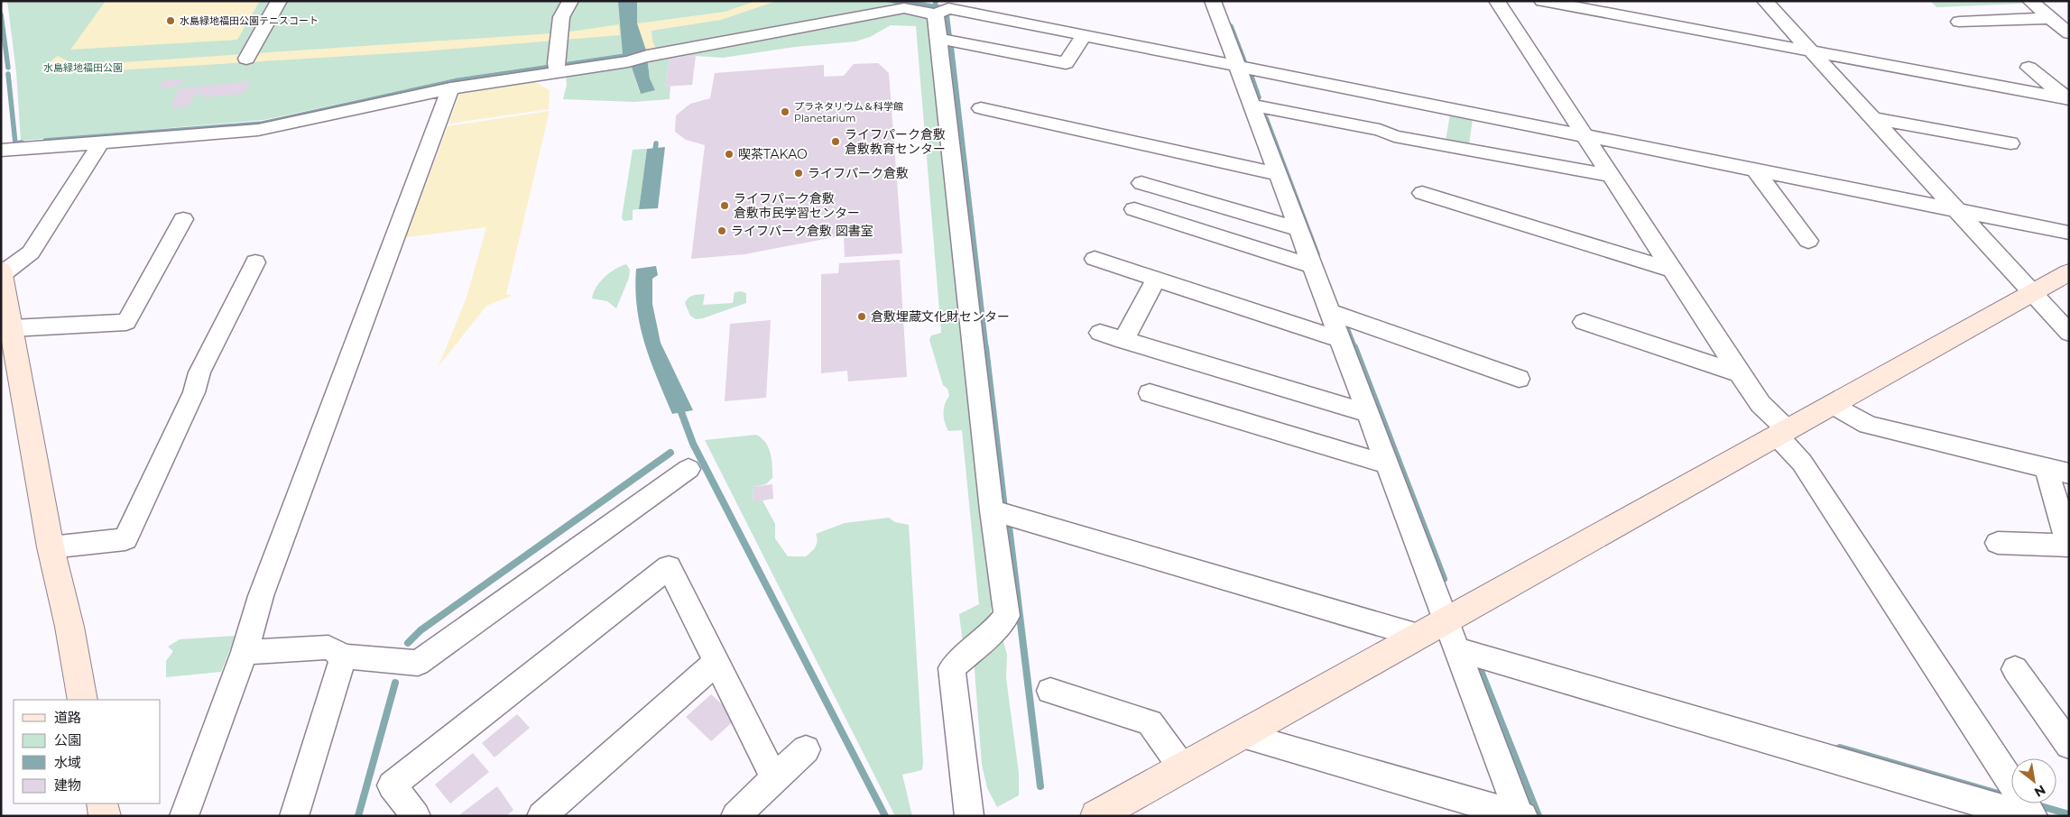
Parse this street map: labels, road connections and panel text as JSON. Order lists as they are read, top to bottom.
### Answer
{
  "parks": ["水島緑地福田公園"],
  "places": [
    "水島緑地福田公園テニスコート",
    "プラネタリウム＆科学館 Planetarium",
    "ライフパーク倉敷 倉敷教育センター",
    "喫茶TAKAO",
    "ライフパーク倉敷",
    "ライフパーク倉敷 倉敷市民学習センター",
    "ライフパーク倉敷 図書室",
    "倉敷埋蔵文化財センター"
  ],
  "legend": [
    "道路",
    "公園",
    "水域",
    "建物"
  ],
  "north": "bottom right"
}
